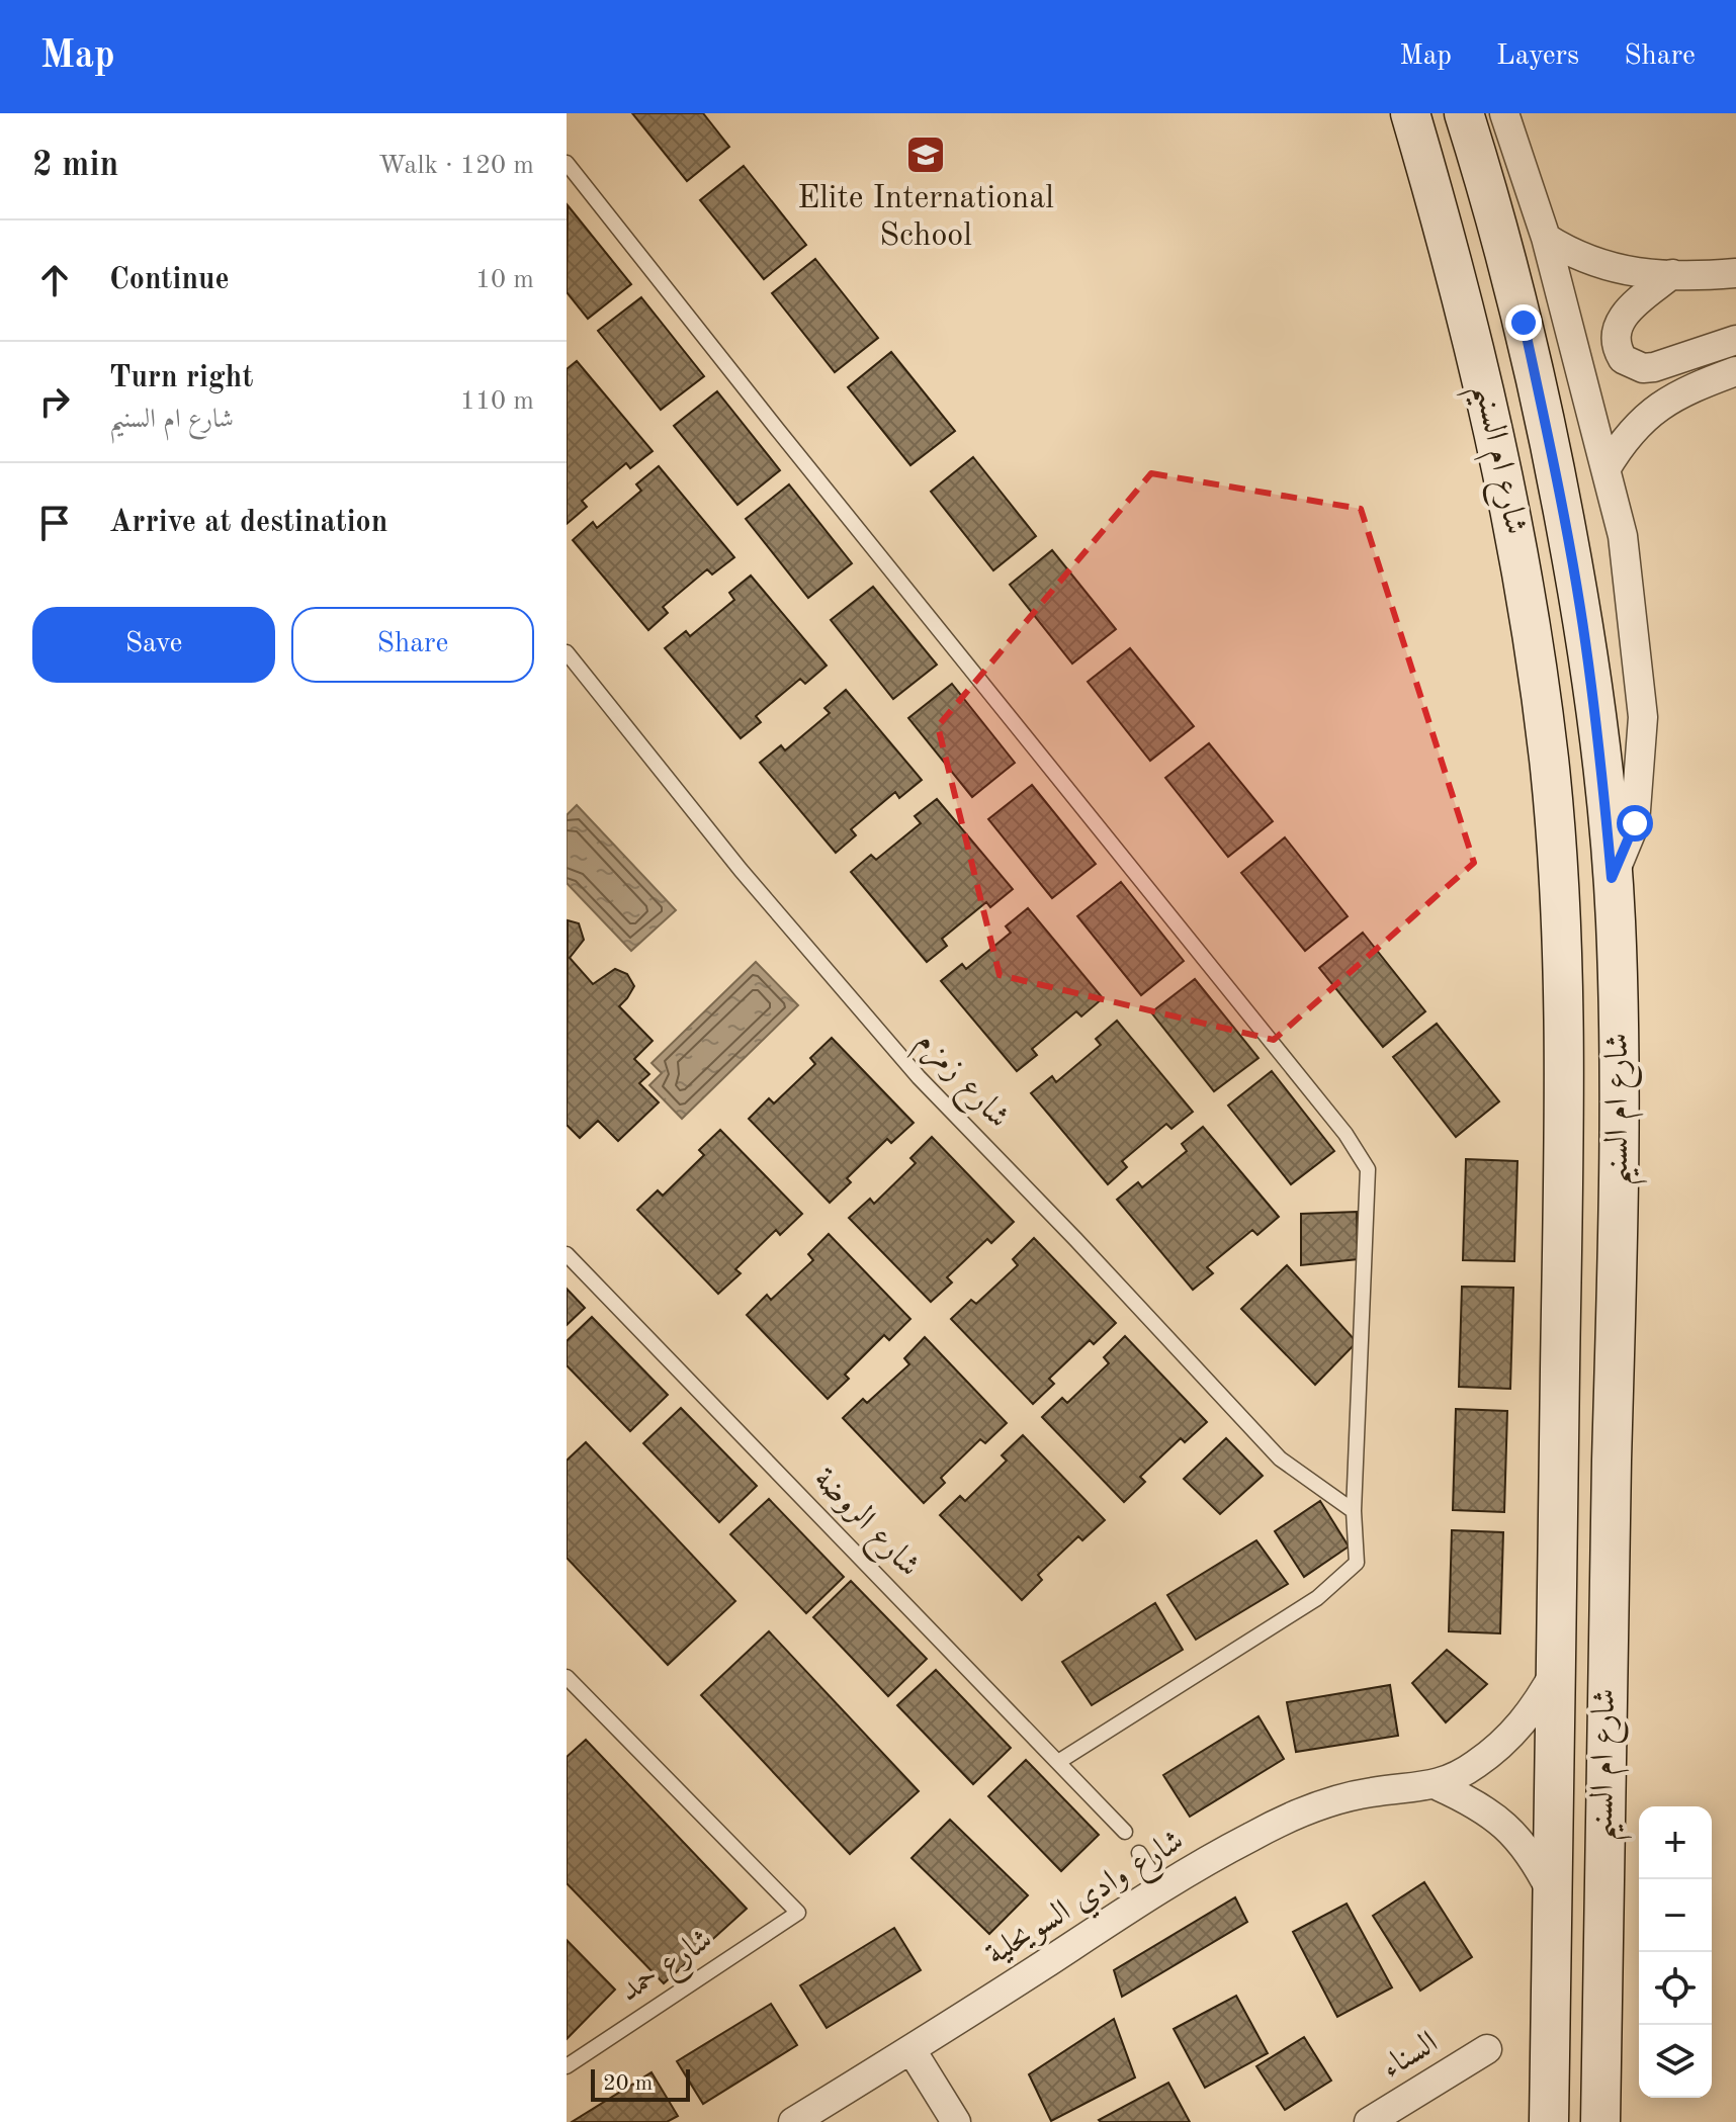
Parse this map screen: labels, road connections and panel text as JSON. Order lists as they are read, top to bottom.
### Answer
{
  "streets": {
    "main road": ["شارع ام السنيم"],
    "street": ["شارع وادي السويحلية", "السناء"],
    "lane": ["شارع زمزم", "شارع الروضة", "شارع حمد"]
  },
  "crossings": [
    ["شارع ام السنيم", "شارع وادي السويحلية"]
  ],
  "places": {
    "school or university": ["Elite International School"]
  },
  "scale_bar": "20 m",
  "page": {
    "header": "Map",
    "nav": ["Map", "Layers", "Share"],
    "heading": ["2 min", "Walk · 120 m"],
    "list": [
      ["Continue", "10 m"],
      ["Turn right", "شارع ام السنيم", "110 m"],
      "Arrive at destination"
    ],
    "buttons": ["Save", "Share"],
    "map_buttons": ["+", "−"],
    "scale": "20 m"
  }
}
